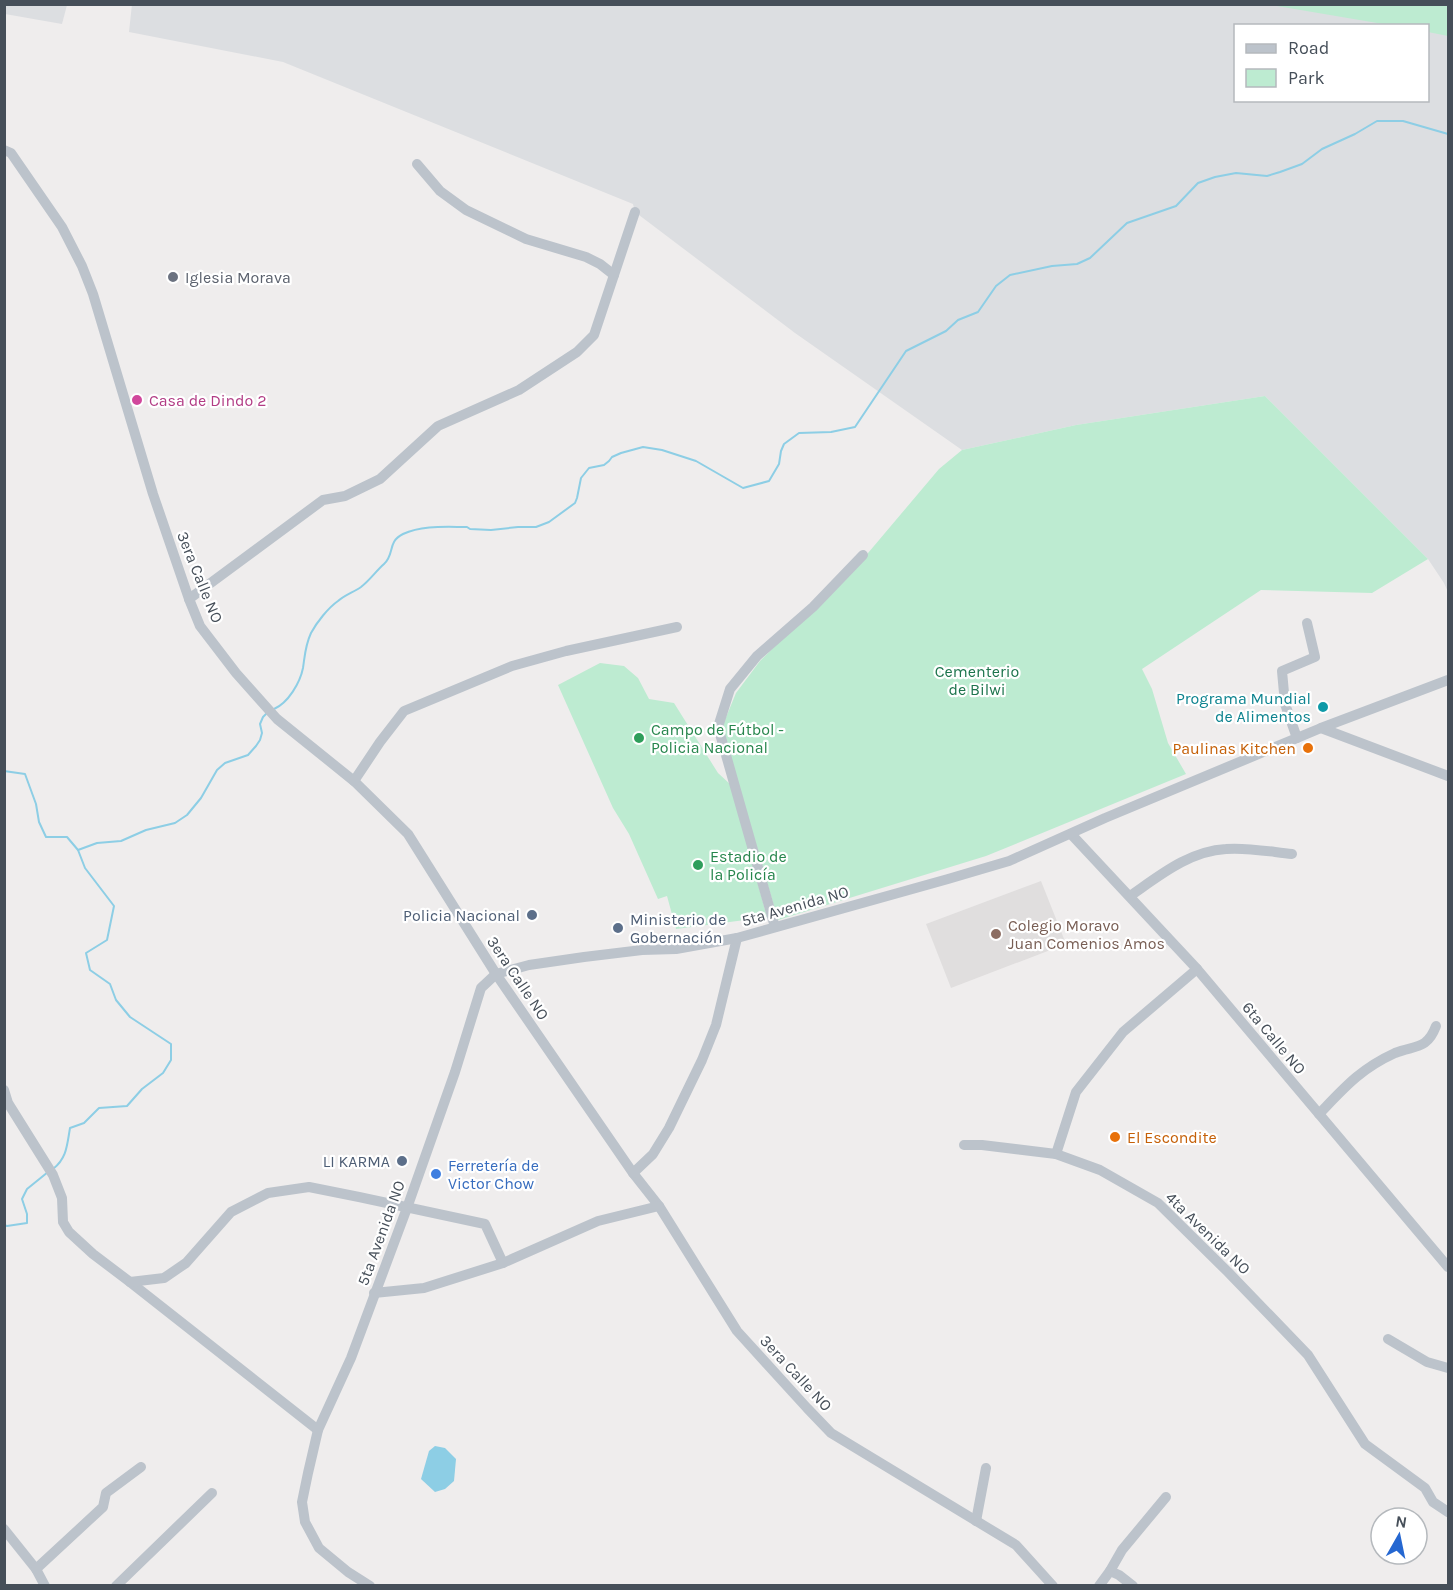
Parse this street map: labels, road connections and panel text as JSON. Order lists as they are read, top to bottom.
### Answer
{
  "streets": {
    "street": [
      "3era Calle NO",
      "5ta Avenida NO",
      "6ta Calle NO",
      "4ta Avenida NO"
    ]
  },
  "crossings": [
    ["3era Calle NO", "5ta Avenida NO"],
    ["5ta Avenida NO", "6ta Calle NO"]
  ],
  "parks": ["Cementerio de Bilwi"],
  "places": [
    "Iglesia Morava",
    "Casa de Dindo 2",
    "Programa Mundial de Alimentos",
    "Campo de Fútbol - Policia Nacional",
    "Paulinas Kitchen",
    "Estadio de la Policía",
    "Policia Nacional",
    "Ministerio de Gobernación",
    "Colegio Moravo Juan Comenios Amos",
    "El Escondite",
    "LI KARMA",
    "Ferretería de Victor Chow"
  ],
  "legend": ["Road", "Park"],
  "north": "top"
}
